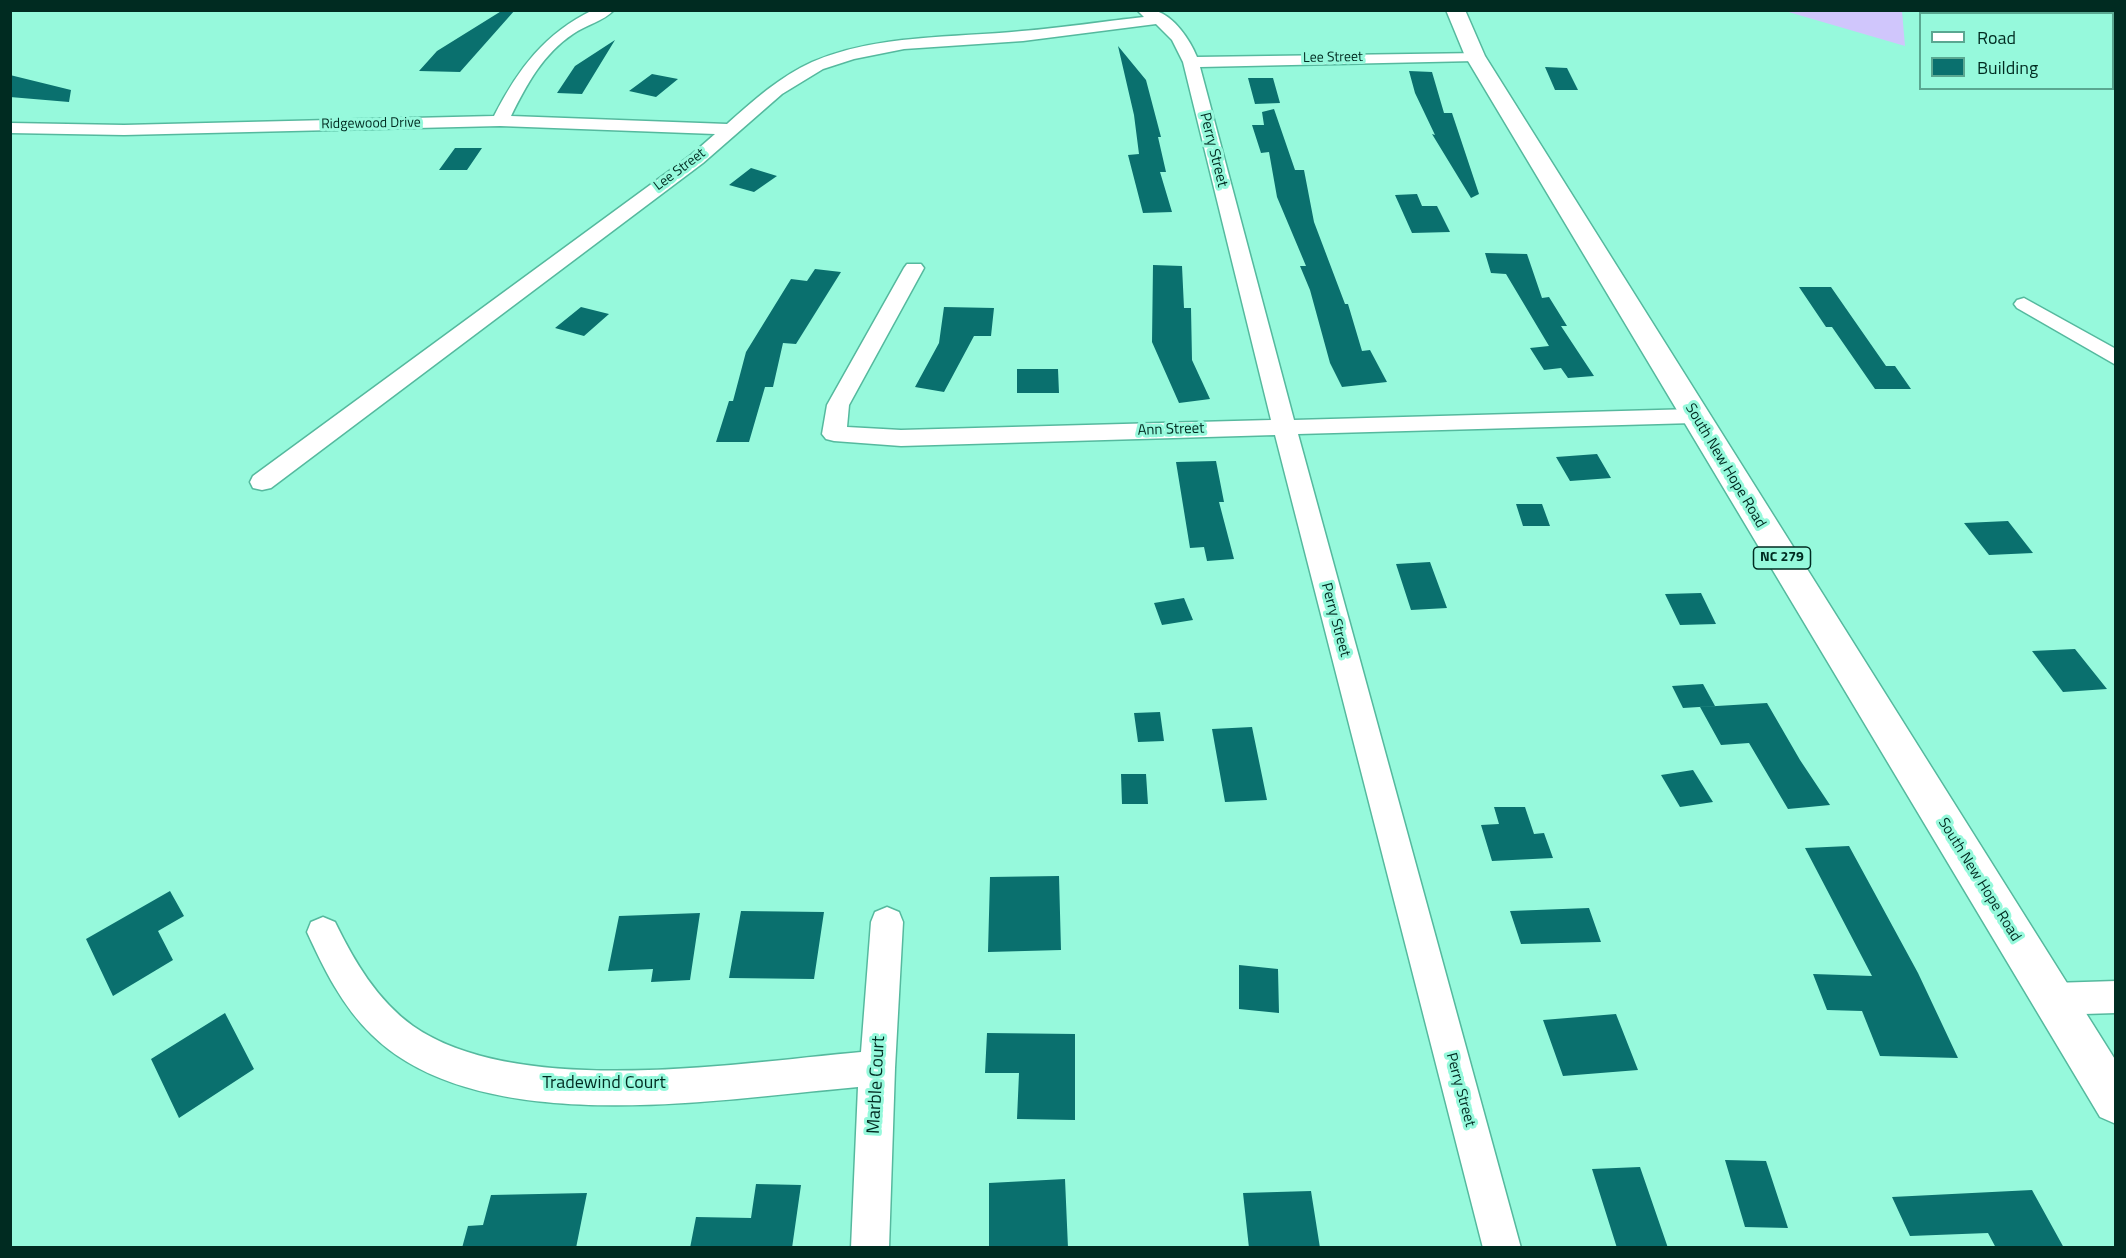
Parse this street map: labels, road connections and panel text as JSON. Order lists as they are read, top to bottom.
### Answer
{
  "streets": {
    "main road": ["South New Hope Road", "NC 279"],
    "street": [
      "Lee Street",
      "Ridgewood Drive",
      "Perry Street",
      "Ann Street",
      "Tradewind Court",
      "Marble Court"
    ]
  },
  "crossings": [
    ["Lee Street", "Ridgewood Drive"],
    ["Lee Street", "Perry Street"],
    ["Lee Street", "South New Hope Road"],
    ["Perry Street", "Ann Street"],
    ["Ann Street", "South New Hope Road"],
    ["Tradewind Court", "Marble Court"]
  ],
  "legend": ["Road", "Building"]
}
